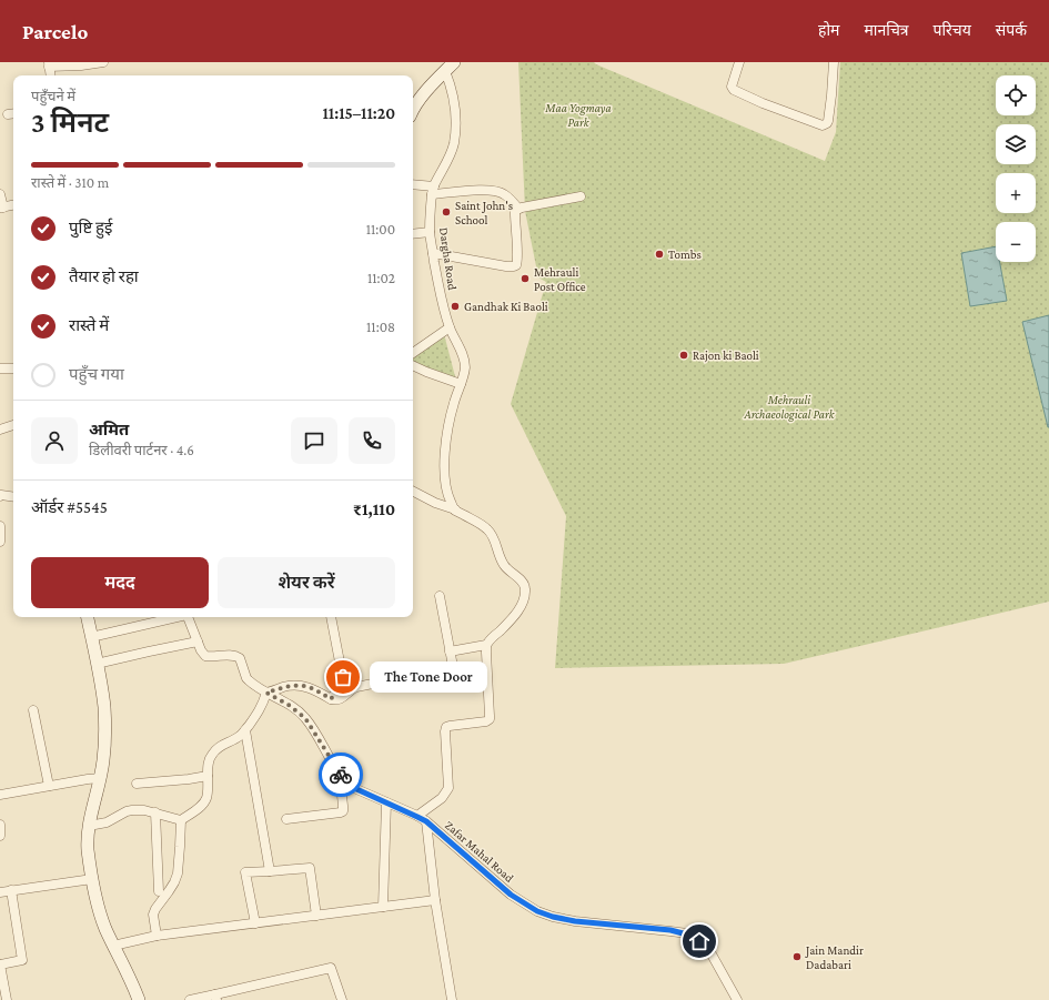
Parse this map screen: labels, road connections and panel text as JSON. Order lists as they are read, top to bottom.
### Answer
{
  "streets": {
    "street": ["Dargha Road", "Zafar Mahal Road"]
  },
  "parks": ["Maa Yogmaya Park", "Mehrauli Archaeological Park"],
  "places": [
    "Saint John's School",
    "Tombs",
    "Mehrauli Post Office",
    "Gandhak Ki Baoli",
    "Rajon ki Baoli",
    "The Tone Door",
    "Jain Mandir Dadabari"
  ],
  "page": {
    "header": "Parcelo",
    "nav": [
      "होम",
      "मानचित्र",
      "परिचय",
      "संपर्क"
    ],
    "map_buttons": ["+", "−"],
    "heading": ["3 मिनट", "पहुँचने में", "11:15–11:20"],
    "panel": [
      "अमित",
      "डिलीवरी पार्टनर · 4.6",
      "ऑर्डर #5545",
      "₹1,110"
    ],
    "bar": "रास्ते में · 310 m",
    "list": [
      ["पुष्टि हुई", "11:00"],
      ["तैयार हो रहा", "11:02"],
      ["रास्ते में", "11:08"],
      "पहुँच गया"
    ],
    "buttons": ["मदद", "शेयर करें"],
    "bubble": "The Tone Door"
  }
}
